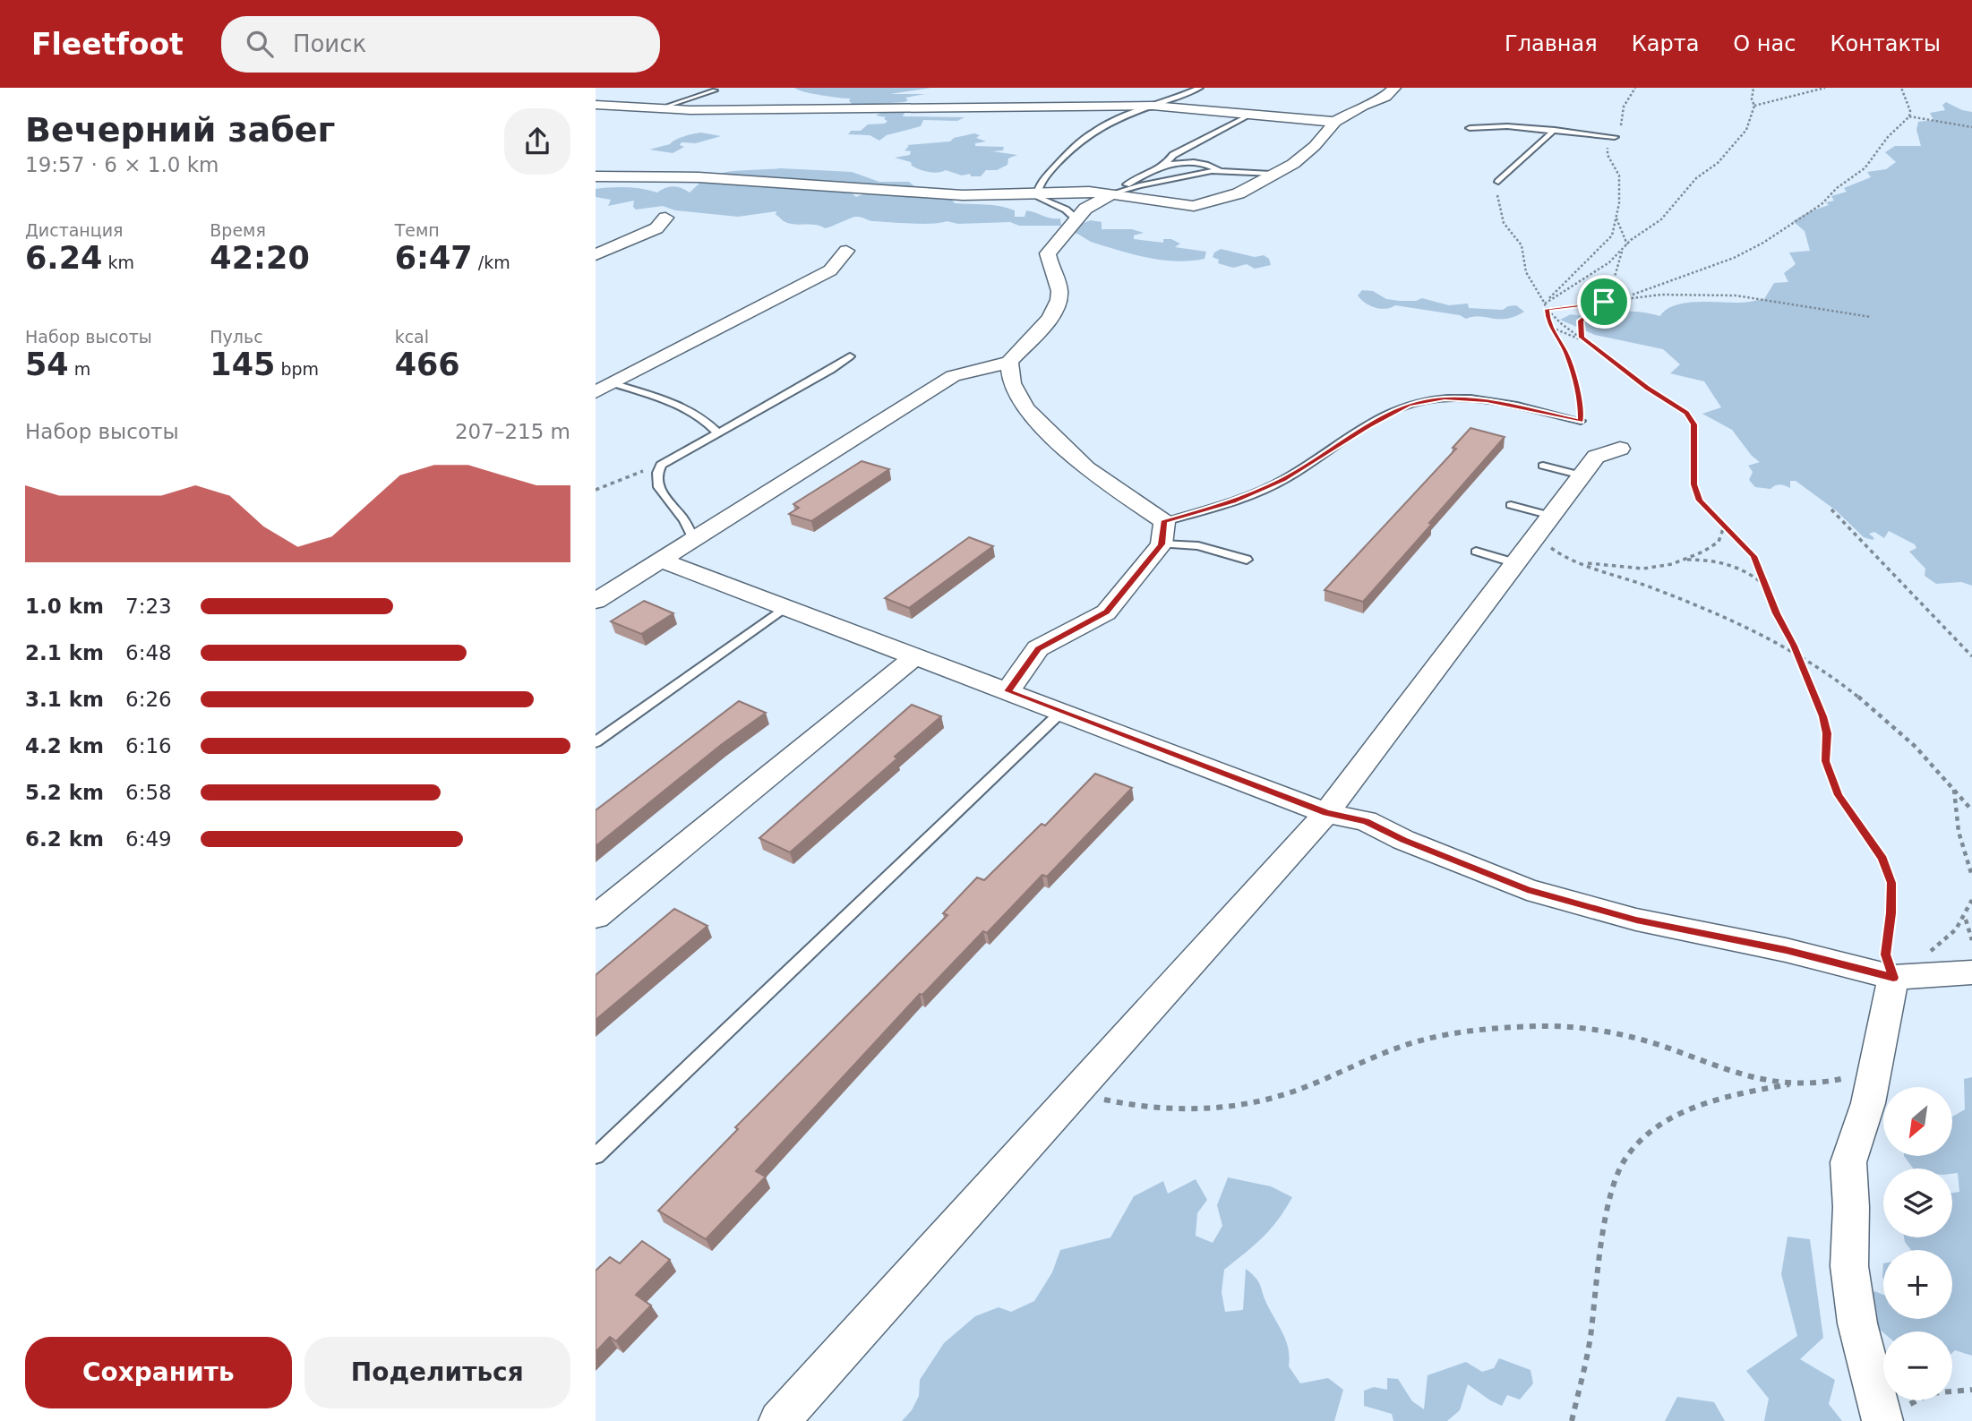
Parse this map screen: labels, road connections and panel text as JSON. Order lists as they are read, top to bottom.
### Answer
{
  "north": "bottom left",
  "page": {
    "header": "Fleetfoot",
    "search": "Поиск",
    "nav": [
      "Главная",
      "Карта",
      "О нас",
      "Контакты"
    ],
    "heading": ["Вечерний забег", "19:57 · 6 × 1.0 km"],
    "stats": [
      ["Дистанция", "6.24 km"],
      ["Время", "42:20"],
      ["Темп", "6:47 /km"],
      ["Набор высоты", "54 m"],
      ["Пульс", "145 bpm"],
      ["kcal", "466"]
    ],
    "chart": ["Набор высоты", "207–215 m"],
    "list": [
      {
        "name": "1.0 km",
        "note": "7:23"
      },
      {
        "name": "2.1 km",
        "note": "6:48"
      },
      {
        "name": "3.1 km",
        "note": "6:26"
      },
      {
        "name": "4.2 km",
        "note": "6:16"
      },
      {
        "name": "5.2 km",
        "note": "6:58"
      },
      {
        "name": "6.2 km",
        "note": "6:49"
      }
    ],
    "map_buttons": ["+", "−"],
    "buttons": ["Сохранить", "Поделиться"]
  }
}
